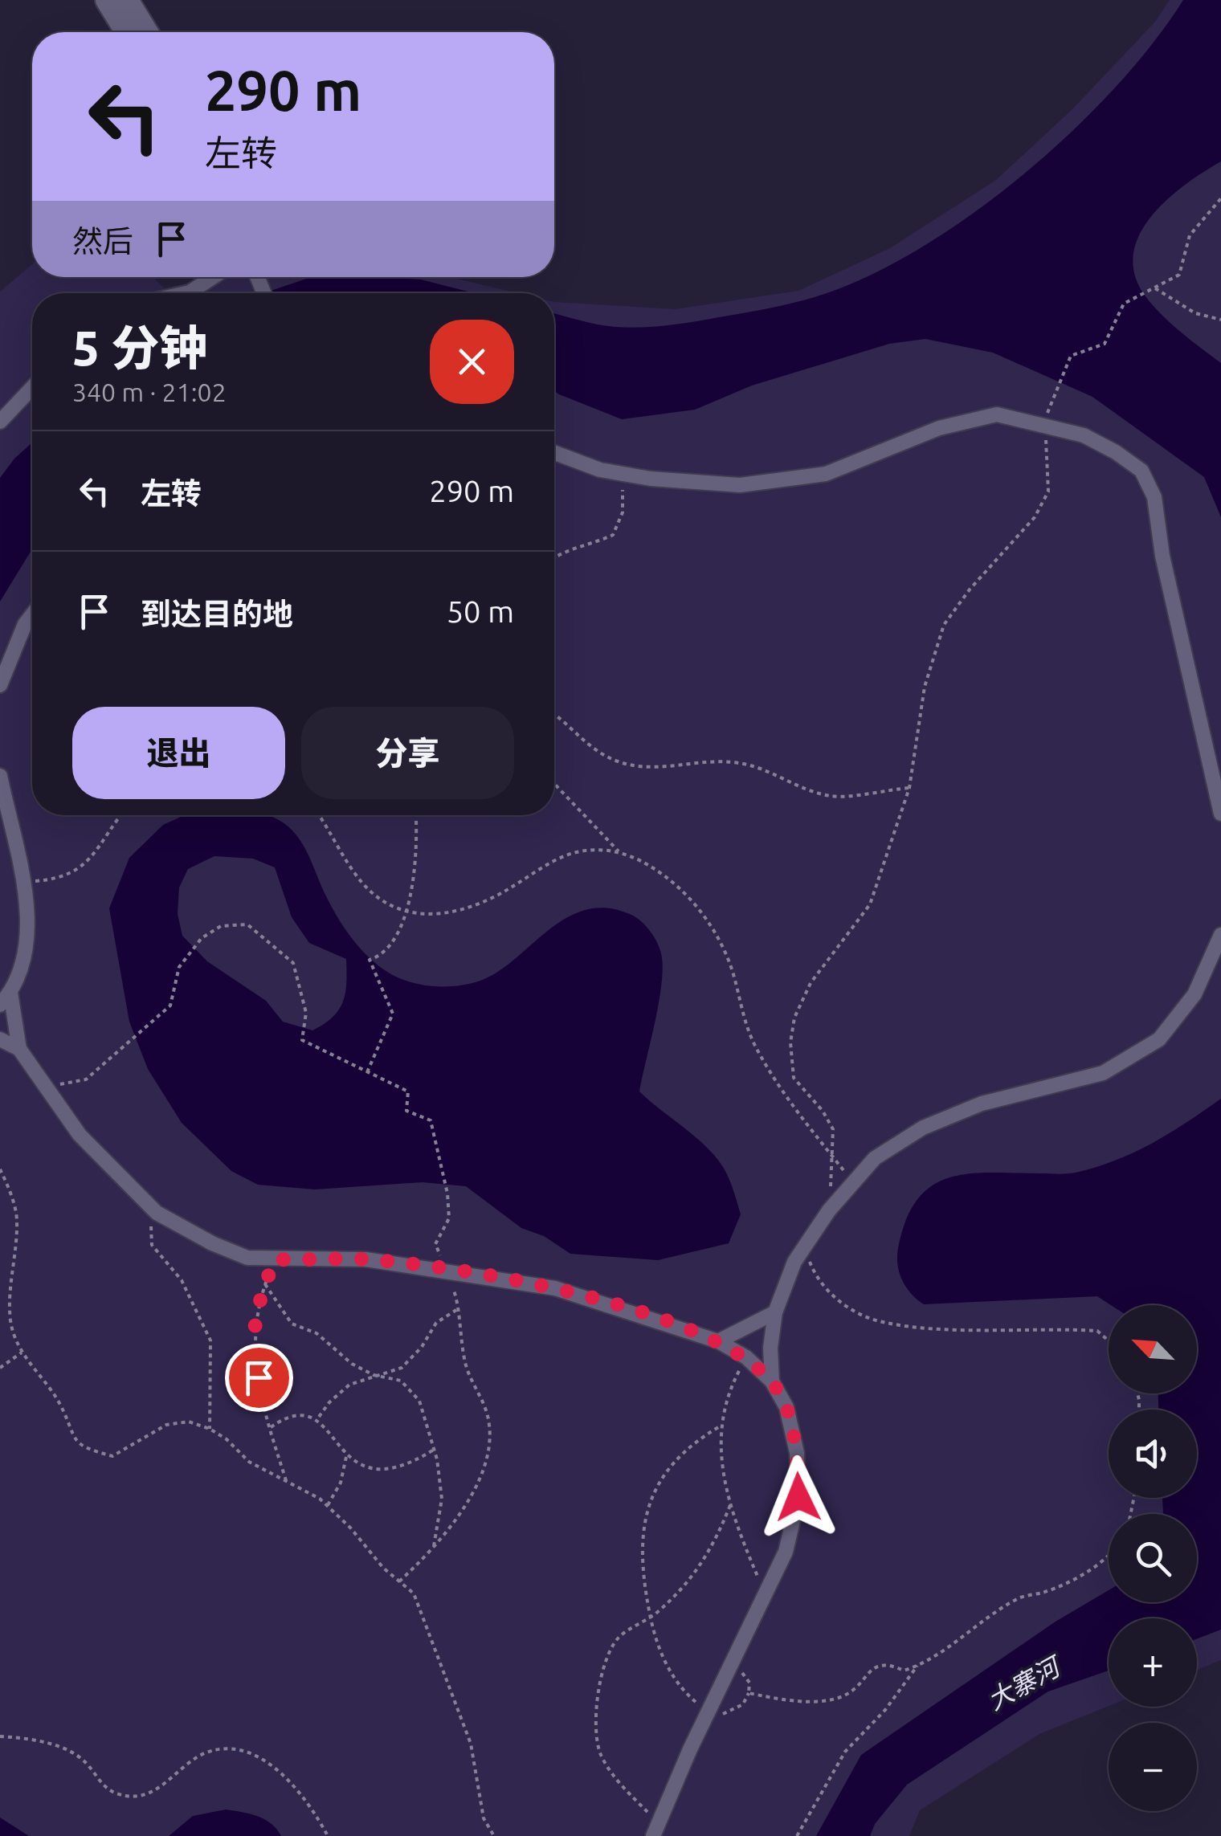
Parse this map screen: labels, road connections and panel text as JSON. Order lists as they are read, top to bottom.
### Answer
{
  "water": ["大寨河"],
  "north": "top left",
  "page": {
    "turn": ["290 m", "左转"],
    "then": "然后",
    "heading": ["5 分钟", "340 m · 21:02"],
    "list": [
      {
        "name": "左转",
        "value": "290 m"
      },
      {
        "name": "到达目的地",
        "value": "50 m"
      }
    ],
    "buttons": ["退出", "分享"],
    "map_buttons": ["+", "−"]
  }
}
